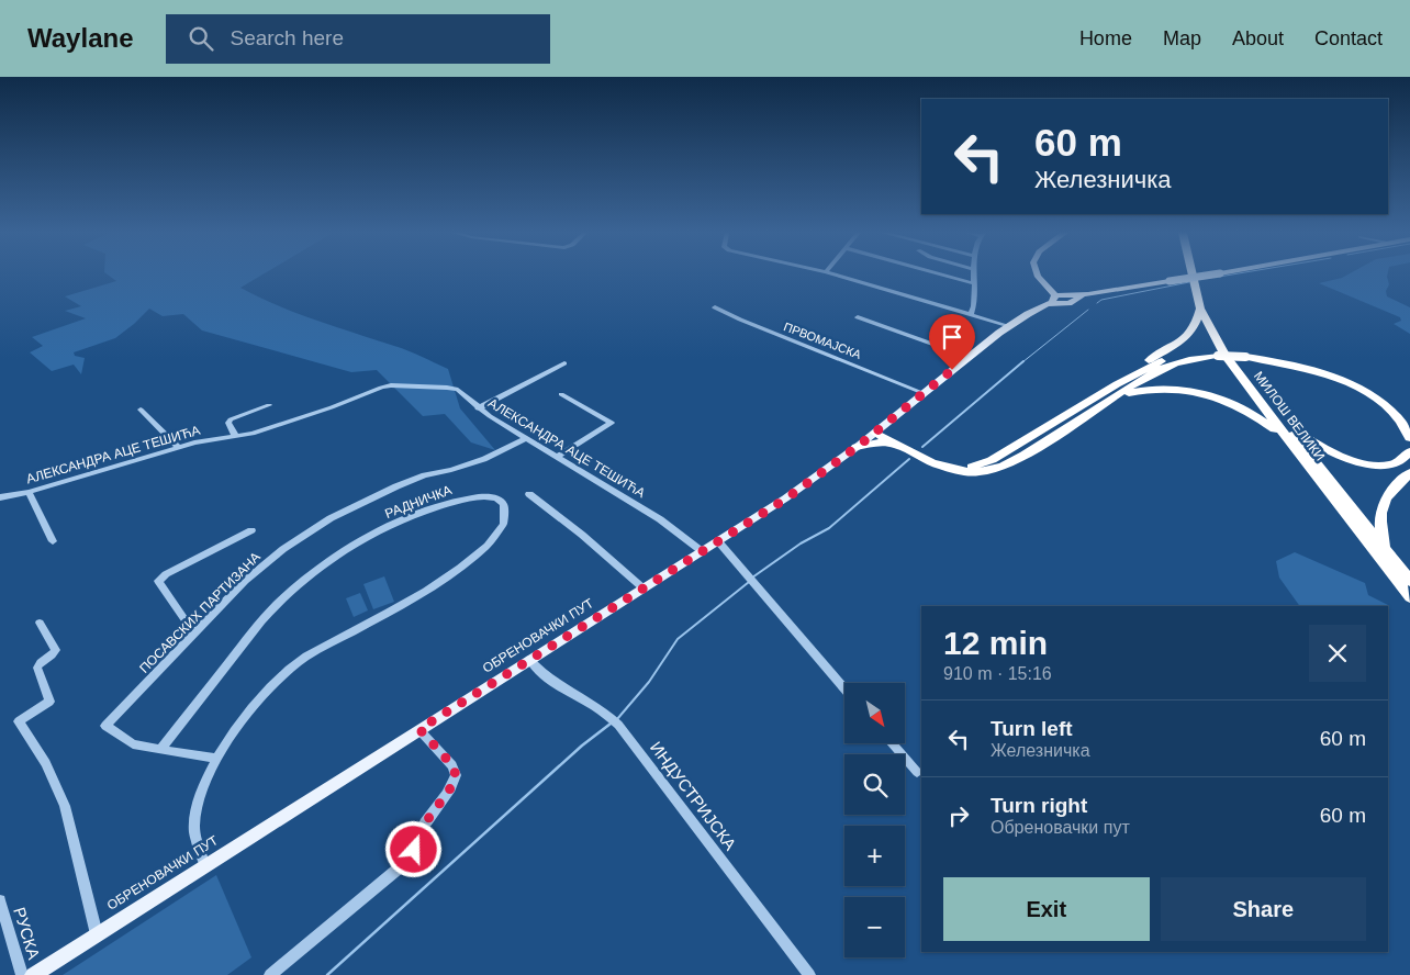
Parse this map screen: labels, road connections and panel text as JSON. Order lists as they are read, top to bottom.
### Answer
{
  "streets": {
    "highway": ["МИЛОШ ВЕЛИКИ"],
    "main road": ["ОБРЕНОВАЧКИ ПУТ"],
    "street": [
      "ПРВОМАЈСКА",
      "АЛЕКСАНДРА АЦЕ ТЕШИЋА",
      "РАДНИЧКА",
      "ПОСАВСКИХ ПАРТИЗАНА",
      "ИНДУСТРИЈСКА",
      "РУСКА"
    ]
  },
  "crossings": [
    ["ПРВОМАЈСКА", "ОБРЕНОВАЧКИ ПУТ"],
    ["АЛЕКСАНДРА АЦЕ ТЕШИЋА", "ПОСАВСКИХ ПАРТИЗАНА"],
    ["АЛЕКСАНДРА АЦЕ ТЕШИЋА", "ОБРЕНОВАЧКИ ПУТ"],
    ["РАДНИЧКА", "ПОСАВСКИХ ПАРТИЗАНА"],
    ["РАДНИЧКА", "ОБРЕНОВАЧКИ ПУТ"],
    ["ОБРЕНОВАЧКИ ПУТ", "ИНДУСТРИЈСКА"]
  ],
  "north": "bottom right",
  "page": {
    "header": "Waylane",
    "search": "Search here",
    "nav": [
      "Home",
      "Map",
      "About",
      "Contact"
    ],
    "turn": ["60 m", "Железничка"],
    "heading": ["12 min", "910 m · 15:16"],
    "map_buttons": ["+", "−"],
    "list": [
      {
        "name": "Turn left",
        "note": "Железничка",
        "value": "60 m"
      },
      {
        "name": "Turn right",
        "note": "Обреновачки пут",
        "value": "60 m"
      }
    ],
    "buttons": ["Exit", "Share"]
  }
}
